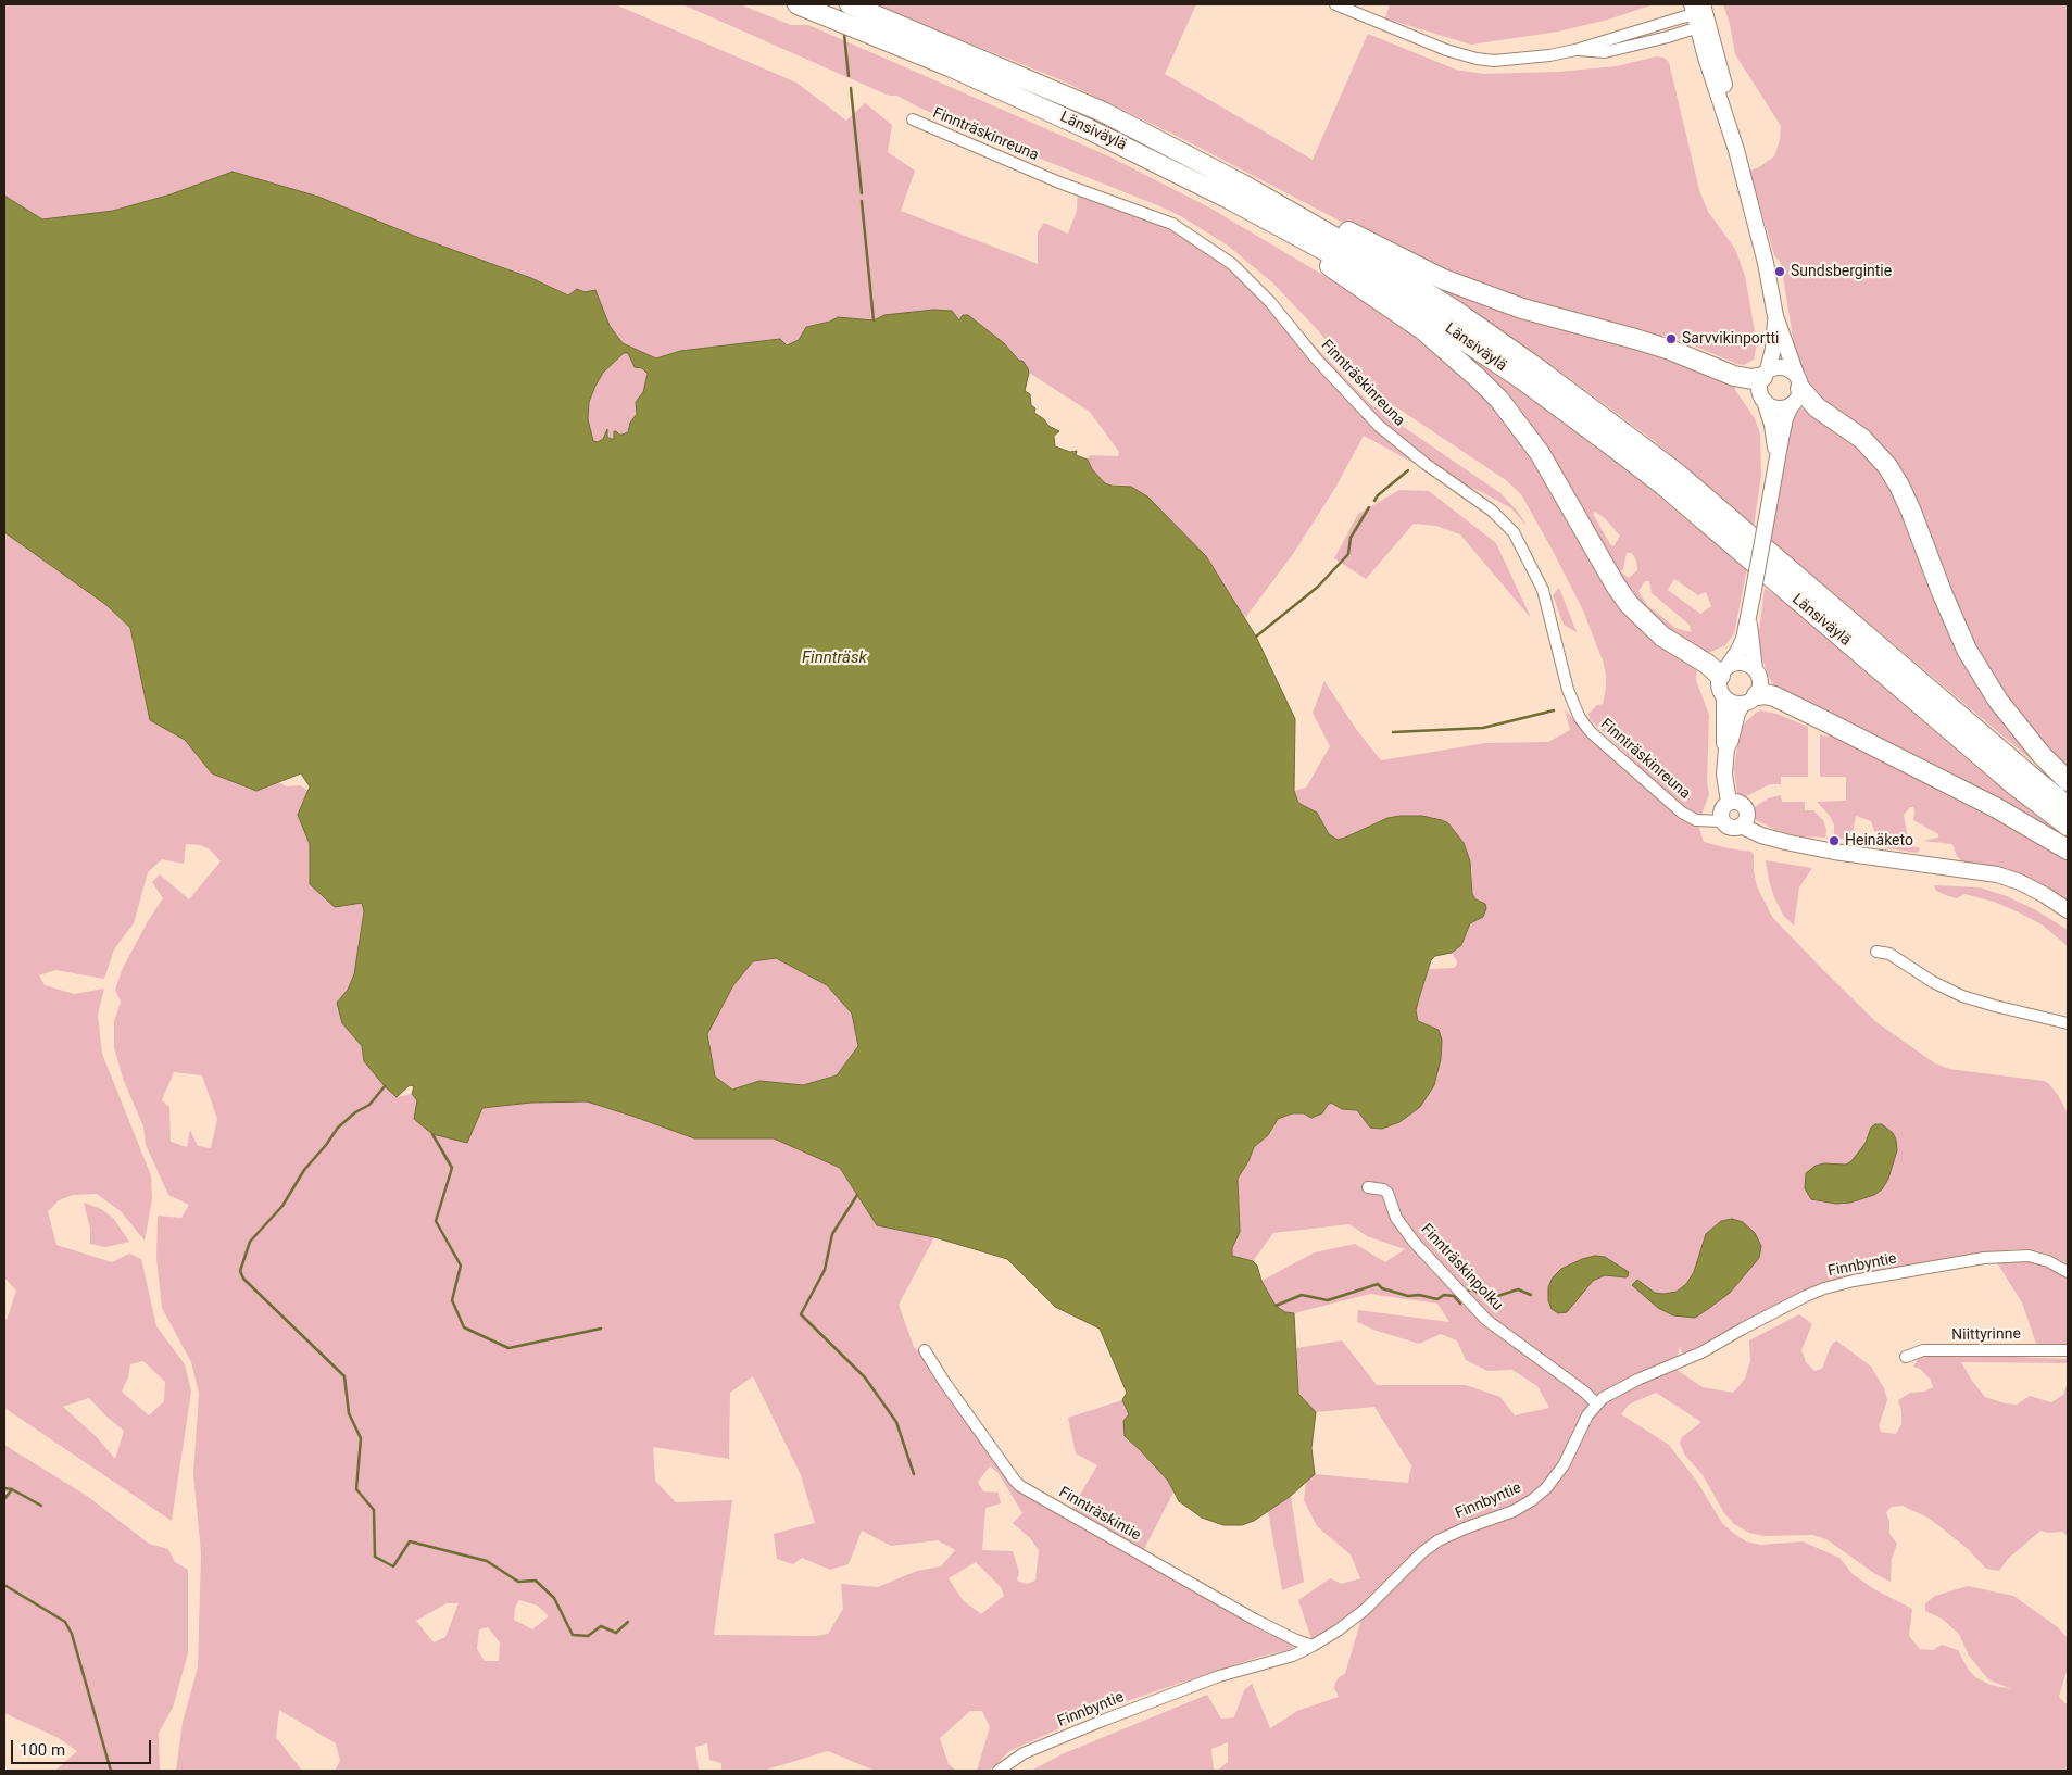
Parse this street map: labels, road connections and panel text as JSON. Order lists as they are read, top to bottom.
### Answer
{
  "streets": {
    "highway": ["Länsiväylä"],
    "street": [
      "Finnträskinreuna",
      "Finnbyntie",
      "Finnträskinpolku",
      "Niittyrinne",
      "Finnträskintie"
    ]
  },
  "crossings": [
    ["Finnbyntie", "Finnträskinpolku"],
    ["Finnbyntie", "Finnträskintie"]
  ],
  "water": ["Finnträsk"],
  "places": ["Sundsbergintie", "Sarvvikinportti", "Heinäketo"],
  "scale_bar": "100 m"
}
